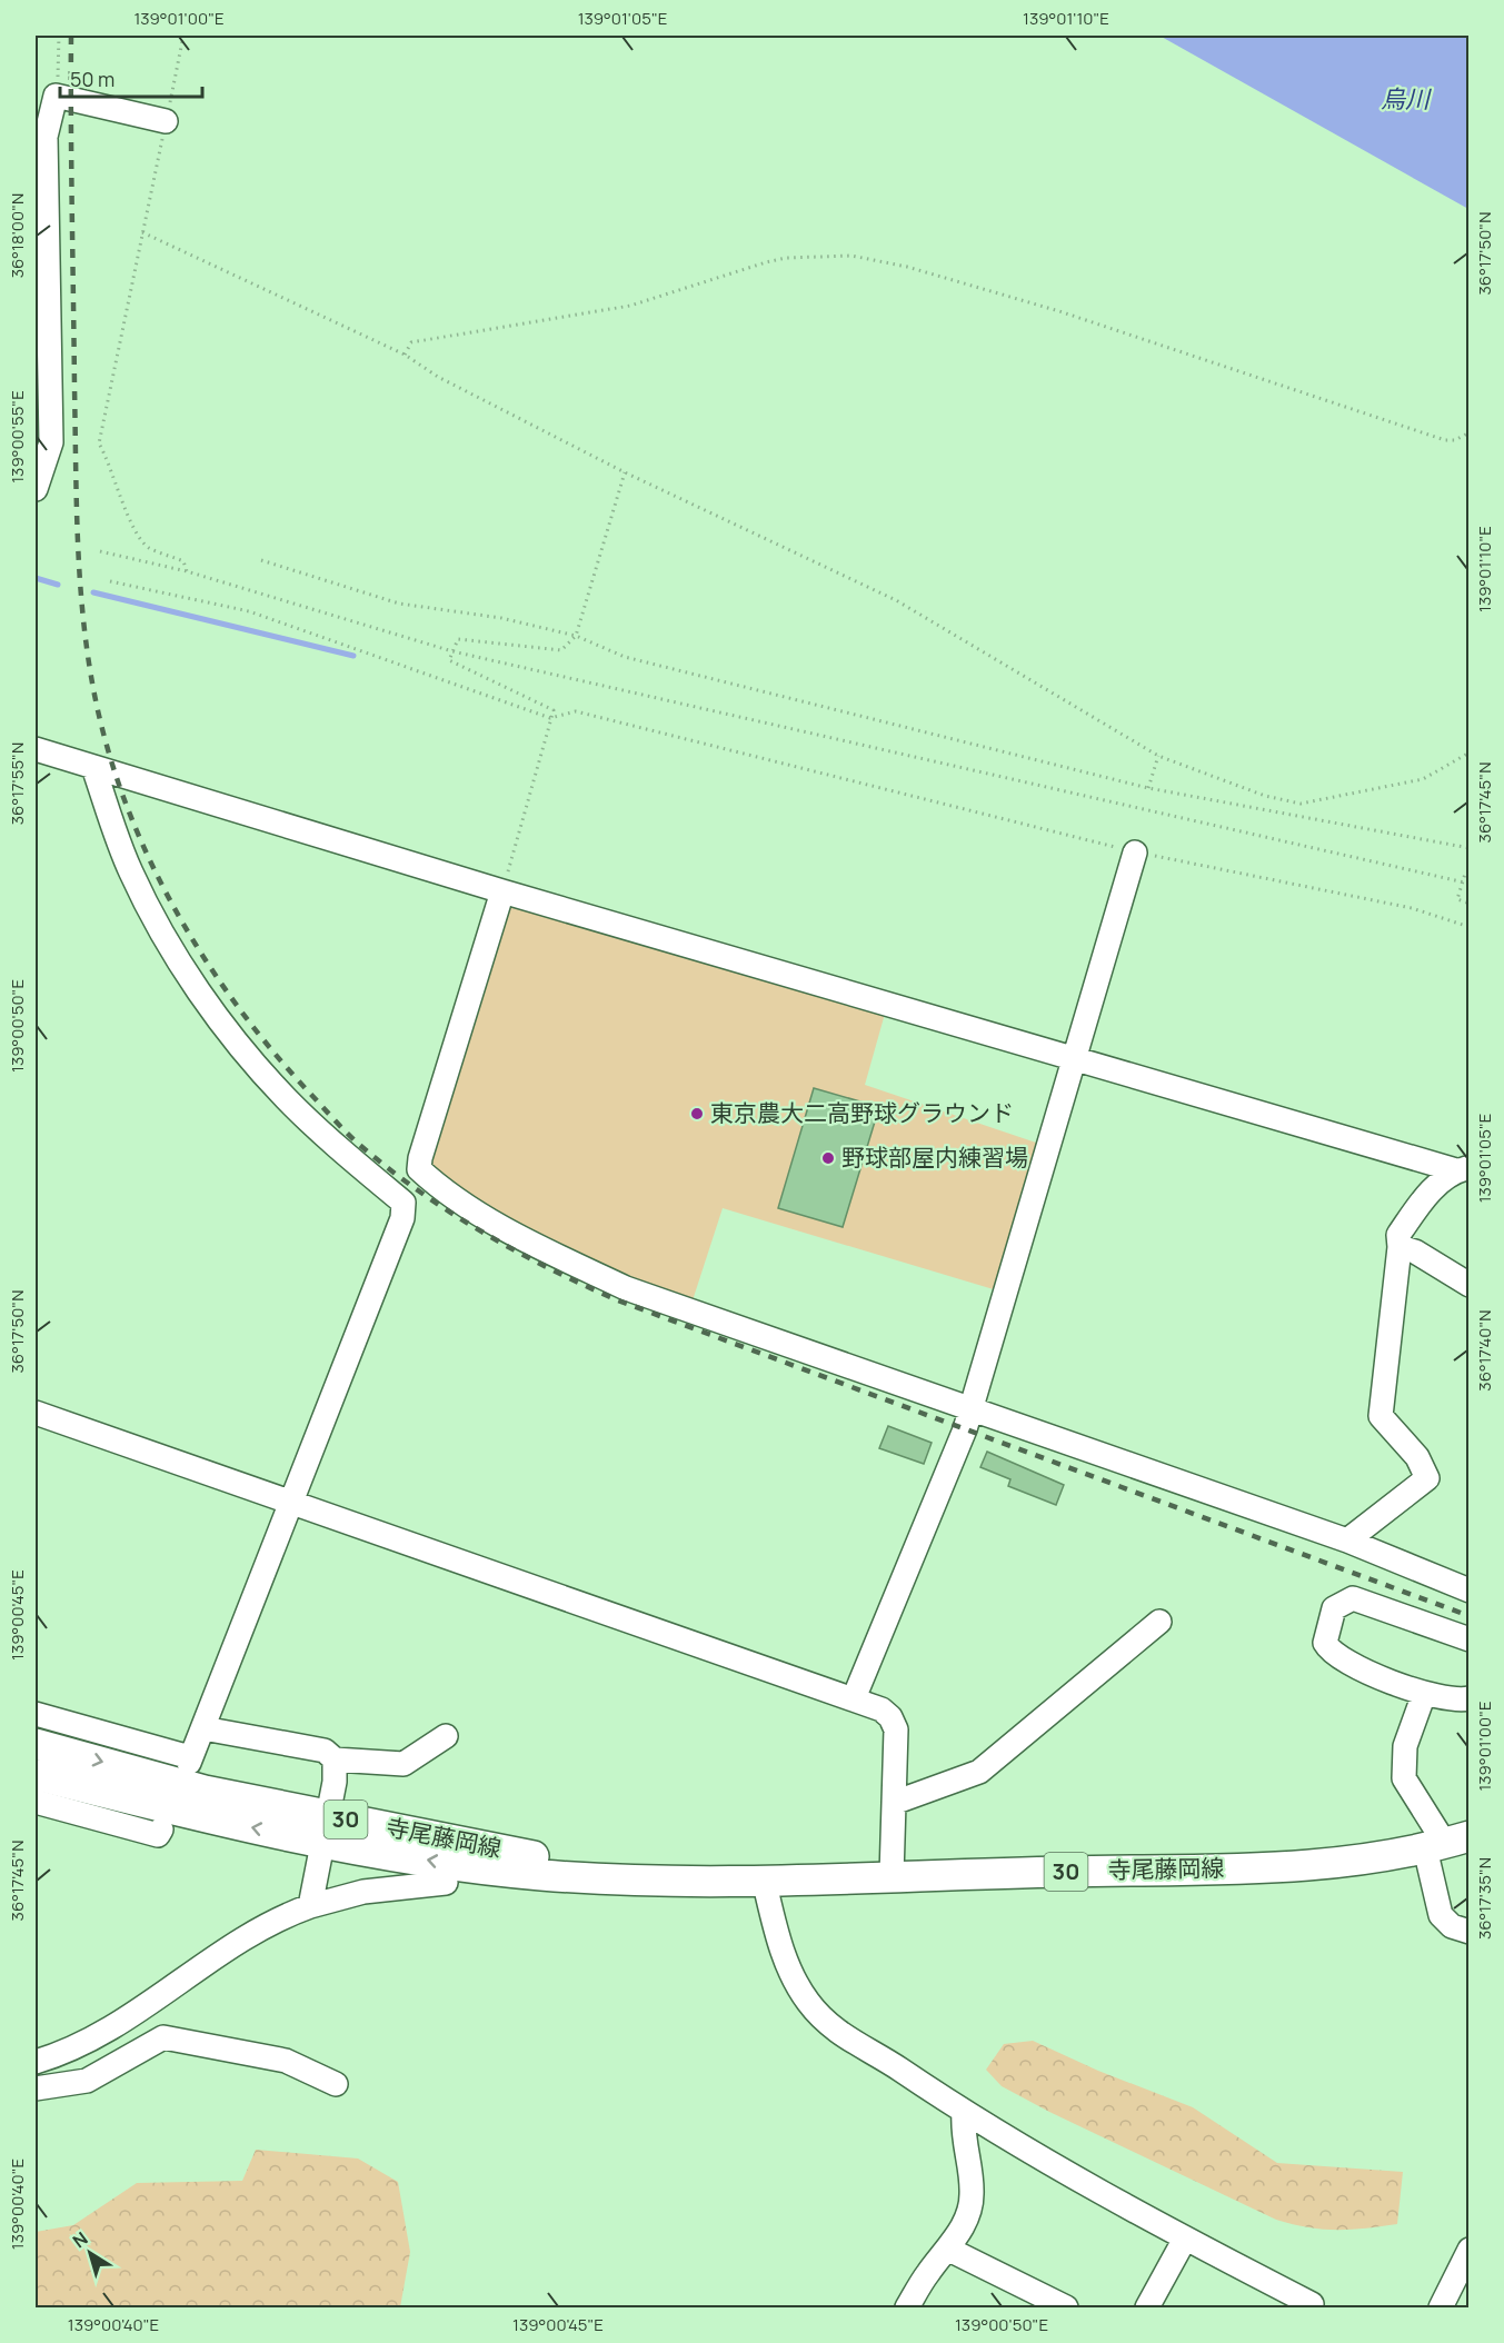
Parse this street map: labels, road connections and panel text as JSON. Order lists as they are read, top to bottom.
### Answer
{
  "streets": {
    "main road": ["30", "寺尾藤岡線"]
  },
  "water": ["烏川"],
  "places": ["東京農大二高野球グラウンド", "野球部屋内練習場"],
  "scale_bar": "50 m",
  "north": "top left",
  "coordinates": [
    "139°01'00\"E",
    "139°01'05\"E",
    "139°01'10\"E",
    "36°18'00\"N",
    "36°17'50\"N",
    "139°00'55\"E",
    "36°17'55\"N",
    "36°17'45\"N",
    "139°00'50\"E",
    "36°17'40\"N",
    "139°00'45\"E",
    "36°17'35\"N",
    "139°00'40\"E"
  ]
}
